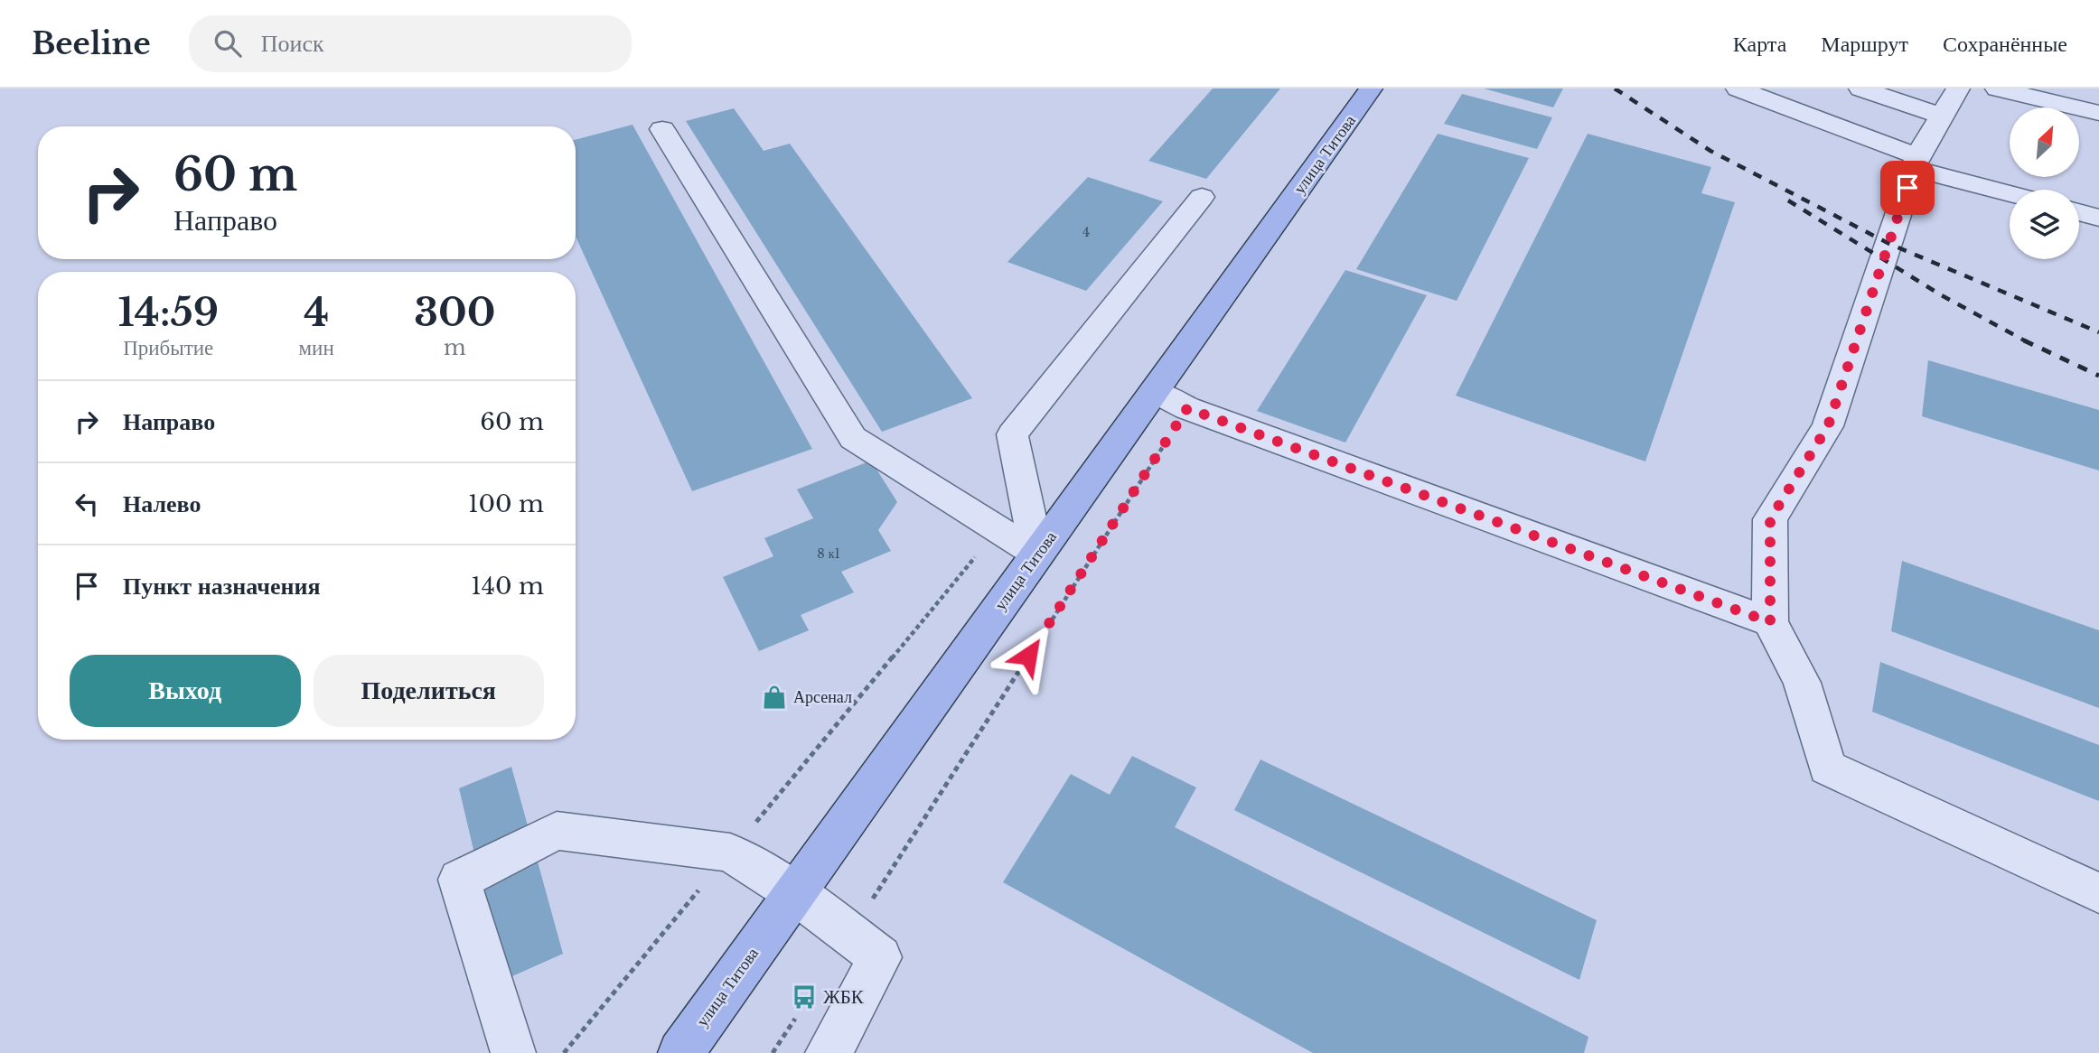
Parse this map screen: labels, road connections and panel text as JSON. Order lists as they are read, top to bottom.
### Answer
{
  "streets": {
    "main road": ["улица Титова"]
  },
  "places": {
    "shop": ["Арсенал"],
    "bus stop": ["ЖБК"]
  },
  "house_numbers": ["4", "8 к1"],
  "north": "top right",
  "page": {
    "header": "Beeline",
    "search": "Поиск",
    "nav": ["Карта", "Маршрут", "Сохранённые"],
    "turn": ["60 m", "Направо"],
    "eta": [
      "14:59",
      "Прибытие",
      "4",
      "мин",
      "300",
      "m"
    ],
    "list": [
      {
        "name": "Направо",
        "value": "60 m"
      },
      {
        "name": "Налево",
        "value": "100 m"
      },
      {
        "name": "Пункт назначения",
        "value": "140 m"
      }
    ],
    "buttons": ["Выход", "Поделиться"]
  }
}
